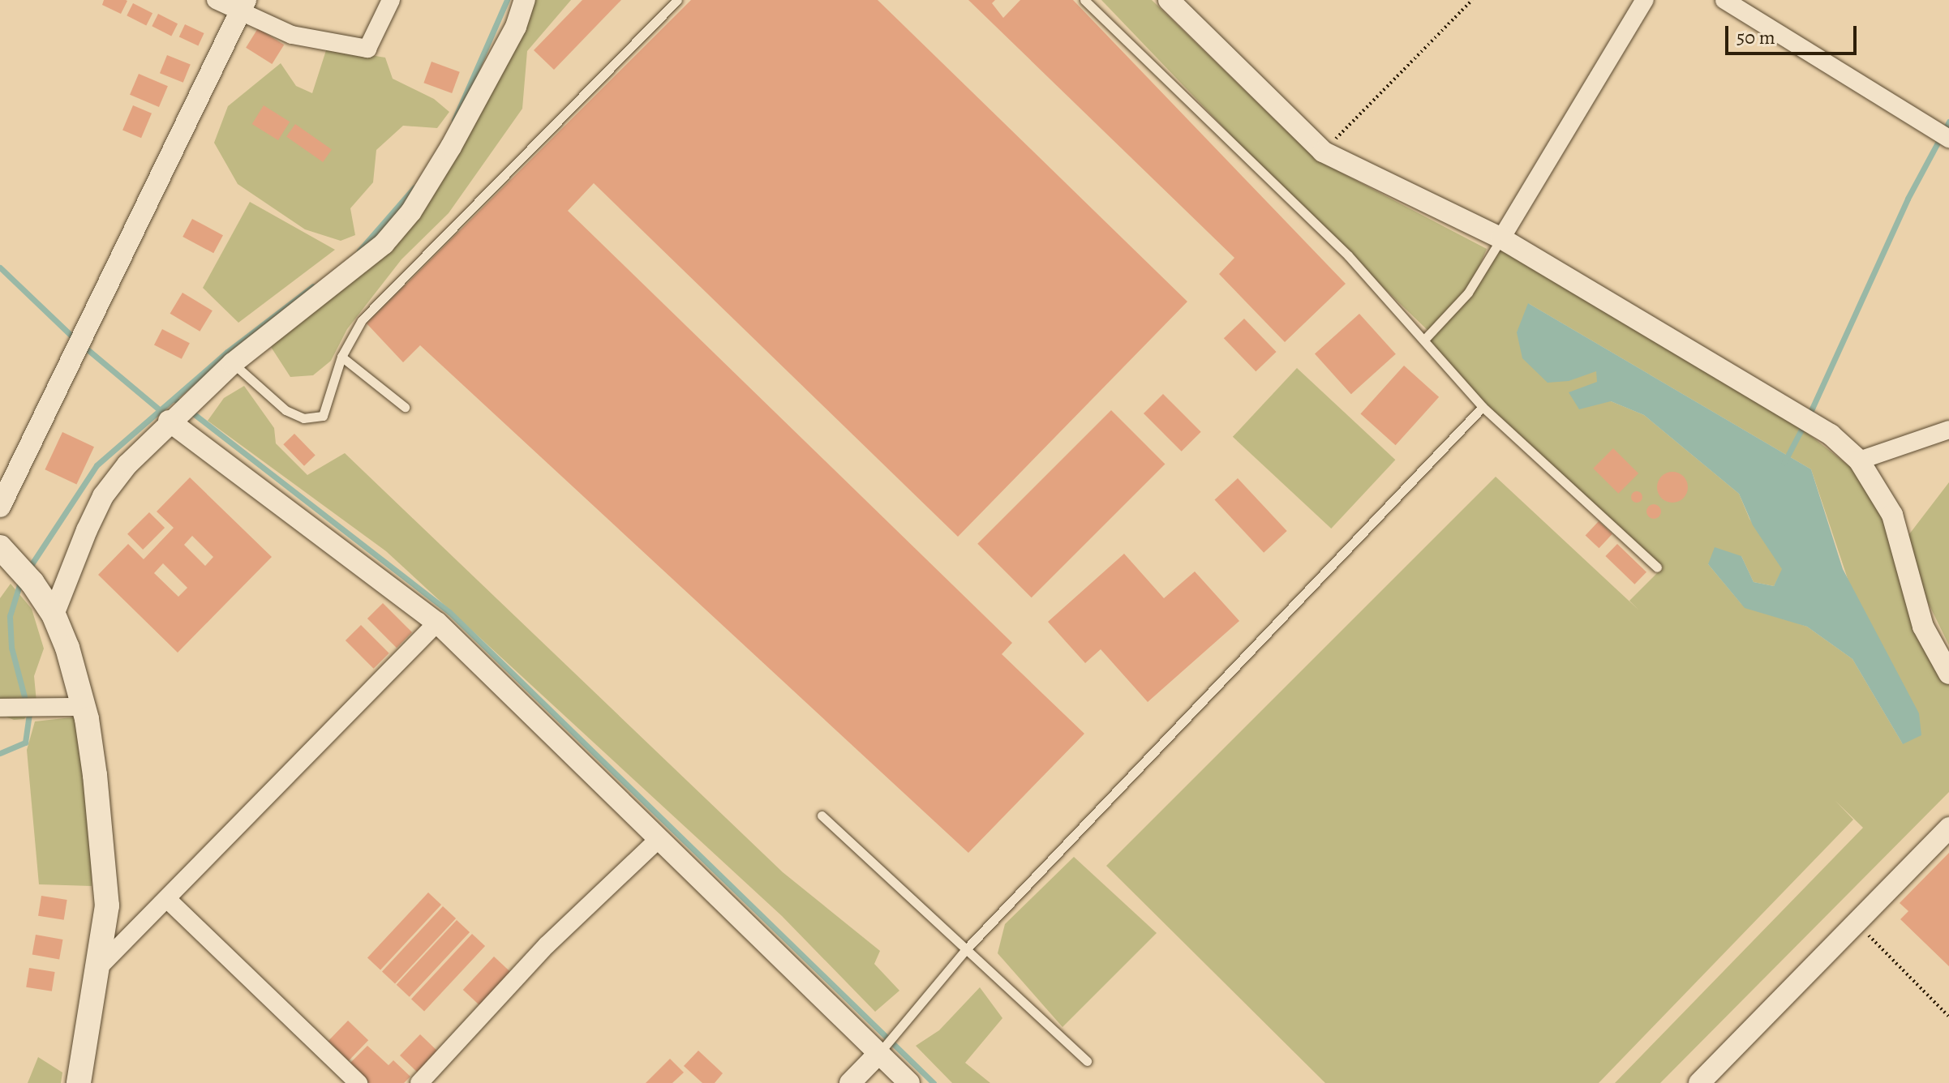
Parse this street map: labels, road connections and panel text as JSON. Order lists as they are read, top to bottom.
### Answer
{
  "scale_bar": "50 m"
}
